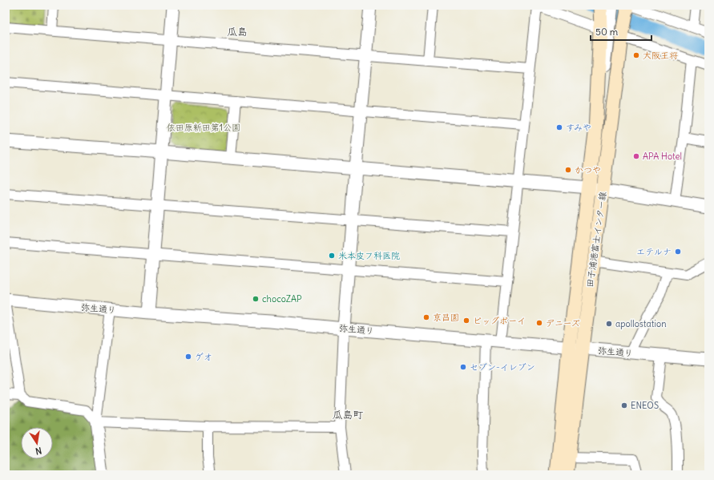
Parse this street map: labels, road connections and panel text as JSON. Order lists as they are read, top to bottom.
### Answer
{
  "streets": {
    "main road": ["田子浦港富士インター線"],
    "street": ["弥生通り"]
  },
  "crossings": [
    ["田子浦港富士インター線", "弥生通り"]
  ],
  "districts": ["瓜島", "瓜島町"],
  "parks": ["依田原新田第1公園"],
  "places": [
    "大阪王将",
    "すみや",
    "APA Hotel",
    "かつや",
    "エテルナ",
    "米本皮フ科医院",
    "chocoZAP",
    "京昌園",
    "ビッグボーイ",
    "デニーズ",
    "apollostation",
    "ゲオ",
    "セブン-イレブン",
    "ENEOS"
  ],
  "scale_bar": "50 m",
  "north": "bottom"
}
